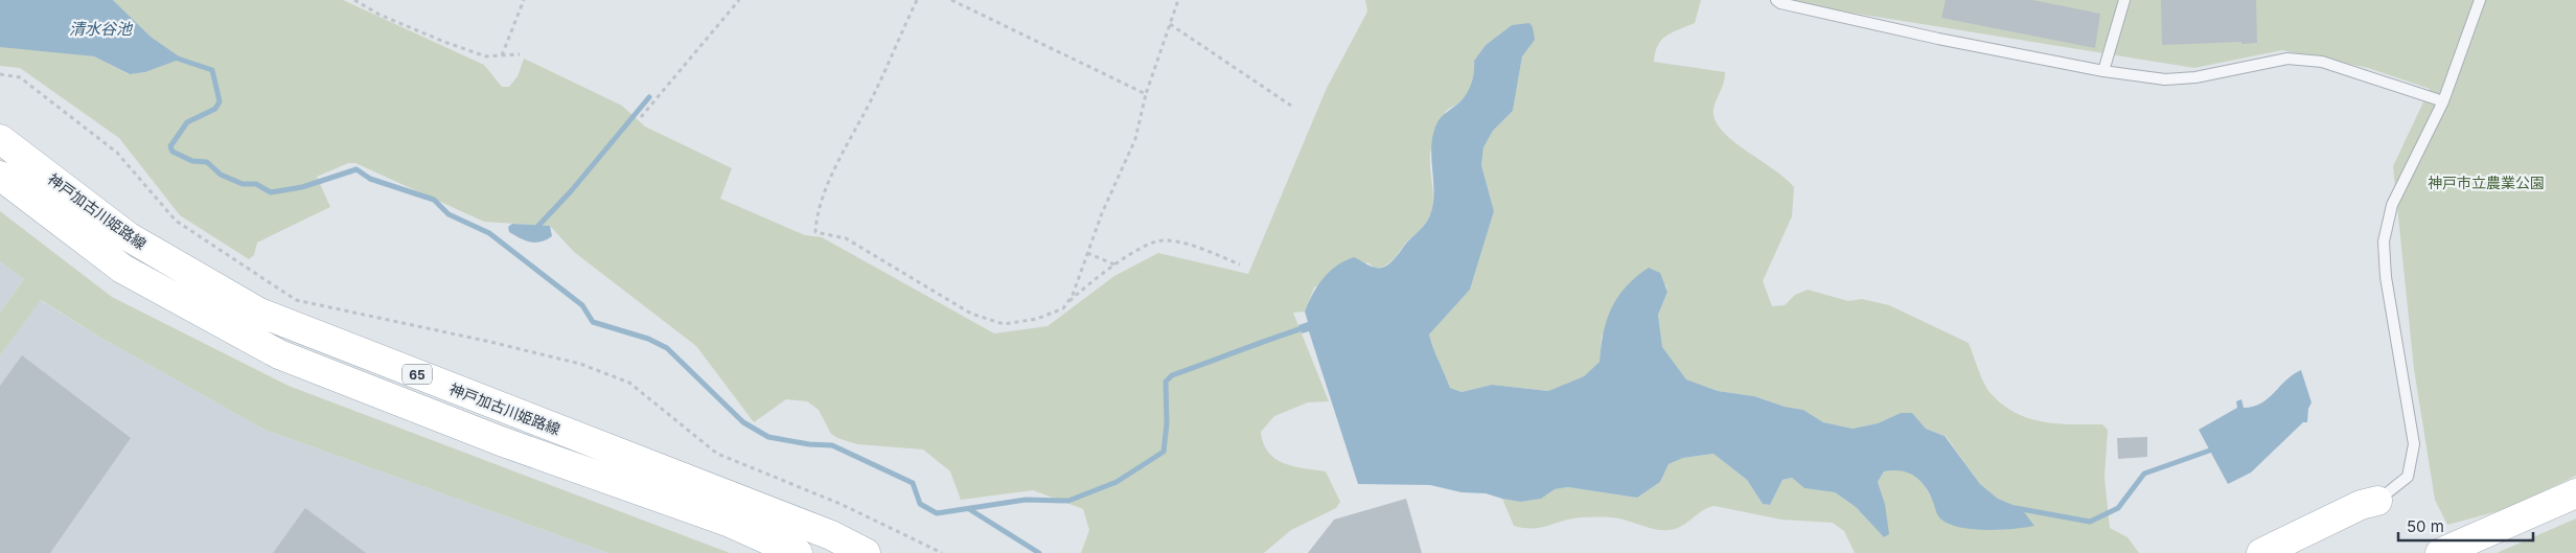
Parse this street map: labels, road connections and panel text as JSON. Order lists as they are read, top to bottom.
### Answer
{
  "streets": {
    "main road": ["神戸加古川姫路線", "65"]
  },
  "water": ["清水谷池"],
  "parks": ["神戸市立農業公園"],
  "scale_bar": "50 m"
}
